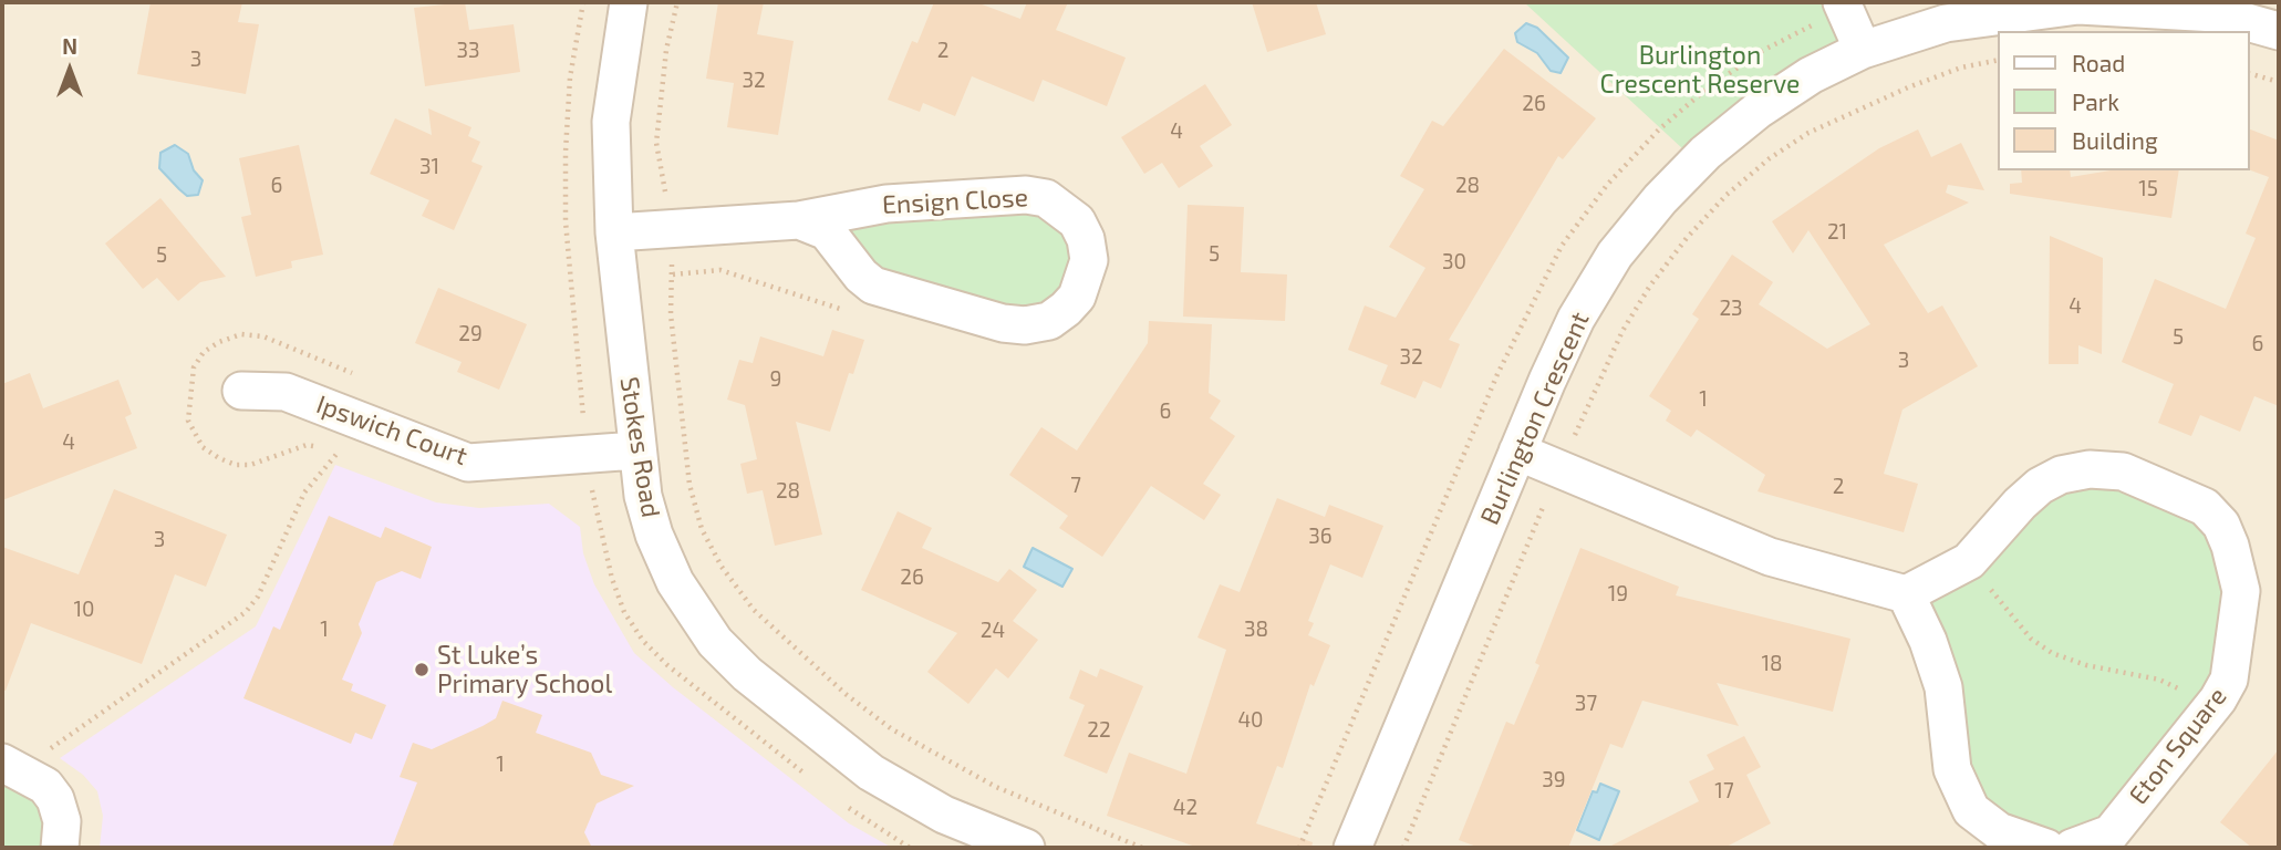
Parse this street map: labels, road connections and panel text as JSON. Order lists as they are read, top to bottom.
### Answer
{
  "streets": {
    "street": [
      "Ensign Close",
      "Burlington Crescent",
      "Ipswich Court",
      "Stokes Road",
      "Eton Square"
    ]
  },
  "crossings": [
    ["Ensign Close", "Stokes Road"],
    ["Ipswich Court", "Stokes Road"]
  ],
  "parks": ["Burlington Crescent Reserve"],
  "places": ["St Luke’s Primary School"],
  "house_numbers": [
    "33",
    "2",
    "3",
    "32",
    "26",
    "4",
    "31",
    "6",
    "28",
    "15",
    "21",
    "5",
    "5",
    "30",
    "4",
    "23",
    "29",
    "5",
    "6",
    "32",
    "3",
    "9",
    "1",
    "6",
    "4",
    "7",
    "2",
    "28",
    "36",
    "3",
    "26",
    "19",
    "10",
    "1",
    "38",
    "24",
    "18",
    "37",
    "40",
    "22",
    "1",
    "39",
    "17",
    "42"
  ],
  "legend": ["Road", "Park", "Building"],
  "north": "top"
}
